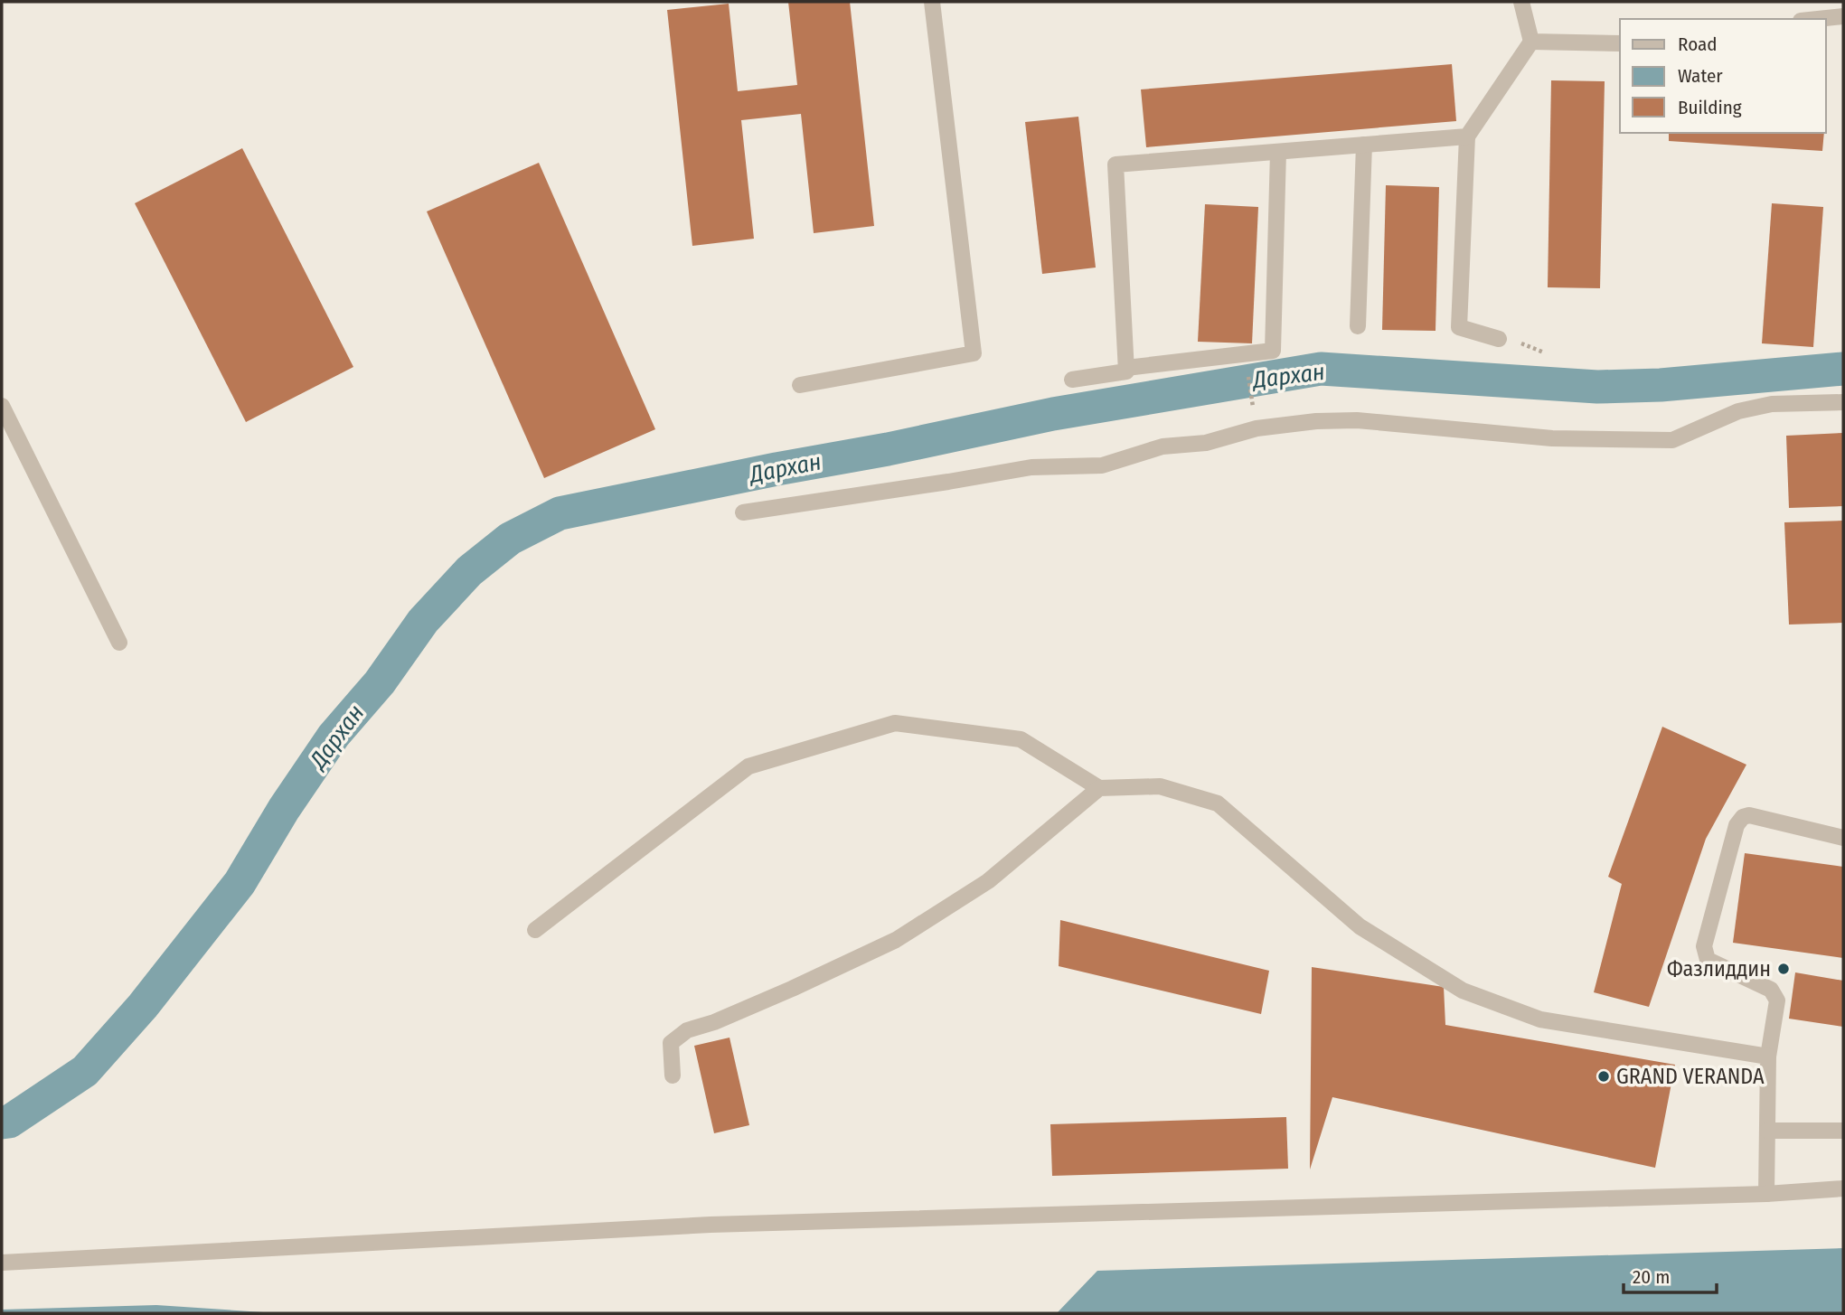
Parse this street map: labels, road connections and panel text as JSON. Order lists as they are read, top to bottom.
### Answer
{
  "water": ["Дархан"],
  "places": ["Фазлиддин", "GRAND VERANDA"],
  "legend": ["Road", "Water", "Building"],
  "scale_bar": "20 m"
}
